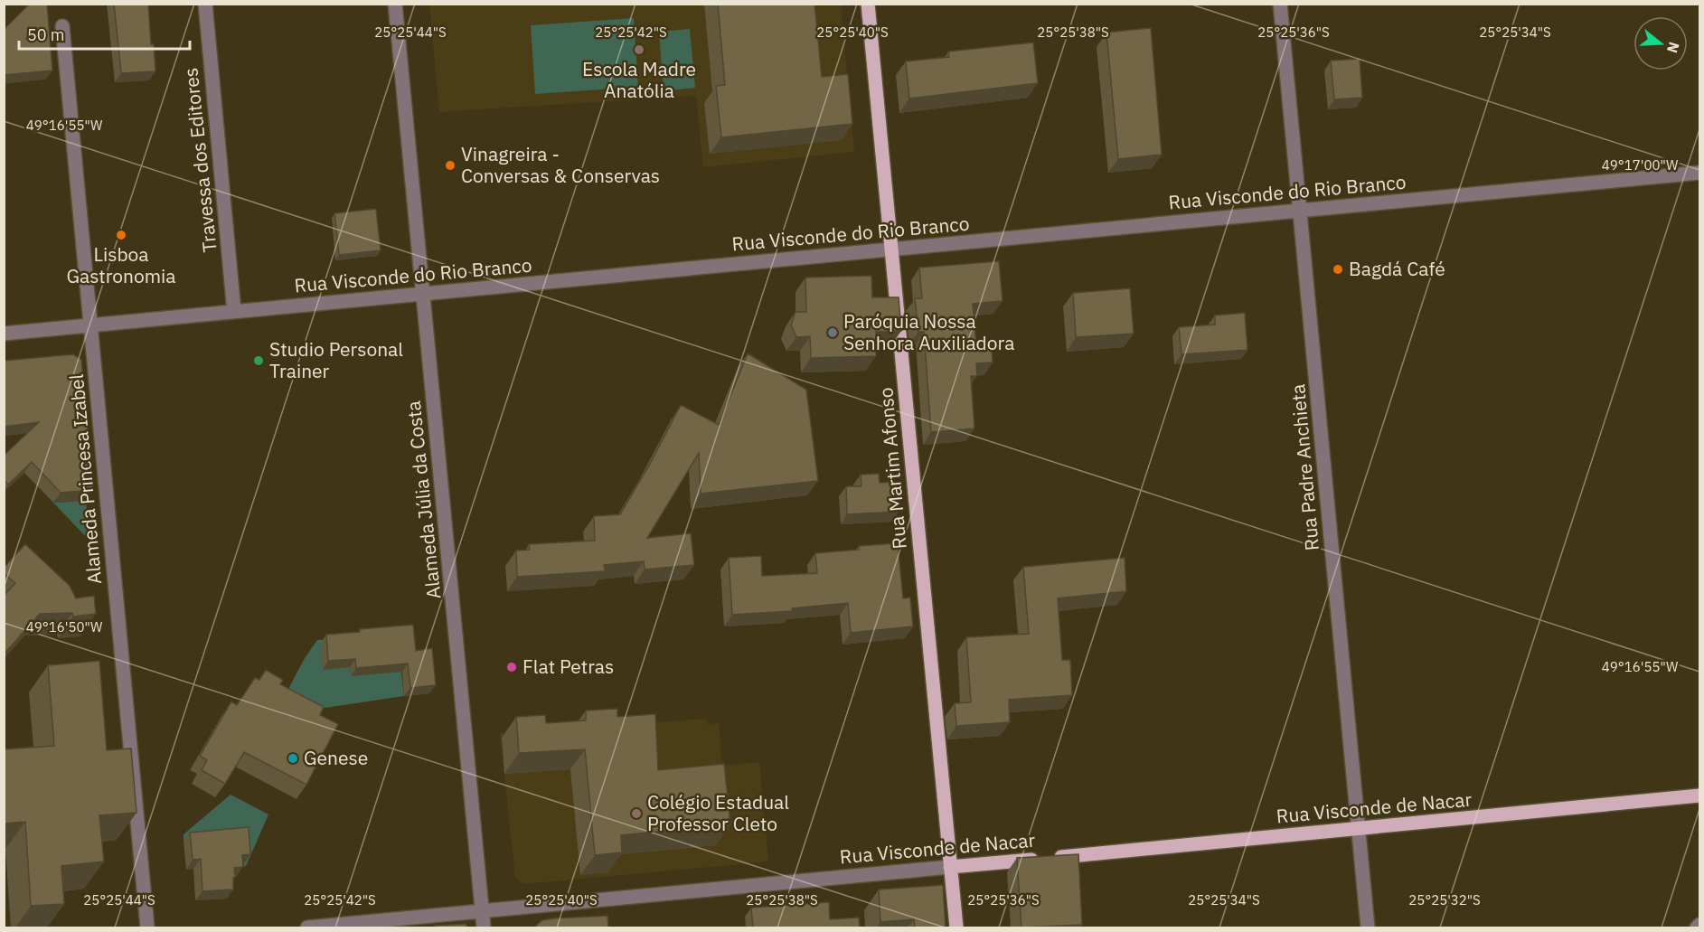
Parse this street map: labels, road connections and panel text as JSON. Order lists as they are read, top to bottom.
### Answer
{
  "streets": {
    "main road": ["Rua Martim Afonso", "Rua Visconde de Nacar"],
    "street": [
      "Travessa dos Editores",
      "Rua Visconde do Rio Branco",
      "Rua Padre Anchieta",
      "Alameda Princesa Izabel",
      "Alameda Júlia da Costa"
    ]
  },
  "crossings": [
    ["Travessa dos Editores", "Rua Visconde do Rio Branco"],
    ["Rua Visconde do Rio Branco", "Rua Padre Anchieta"],
    ["Rua Visconde do Rio Branco", "Rua Martim Afonso"],
    ["Rua Visconde do Rio Branco", "Alameda Princesa Izabel"],
    ["Rua Visconde do Rio Branco", "Alameda Júlia da Costa"],
    ["Rua Padre Anchieta", "Rua Visconde de Nacar"],
    ["Rua Martim Afonso", "Rua Visconde de Nacar"],
    ["Alameda Júlia da Costa", "Rua Visconde de Nacar"]
  ],
  "places": [
    "Escola Madre Anatólia",
    "Vinagreira - Conversas & Conservas",
    "Lisboa Gastronomia",
    "Bagdá Café",
    "Paróquia Nossa Senhora Auxiliadora",
    "Studio Personal Trainer",
    "Flat Petras",
    "Genese",
    "Colégio Estadual Professor Cleto"
  ],
  "scale_bar": "50 m",
  "north": "right",
  "coordinates": [
    "25°25'44\"S",
    "25°25'42\"S",
    "25°25'40\"S",
    "25°25'38\"S",
    "25°25'36\"S",
    "25°25'34\"S",
    "49°16'55\"W",
    "49°17'00\"W",
    "49°16'50\"W",
    "25°25'32\"S"
  ]
}
